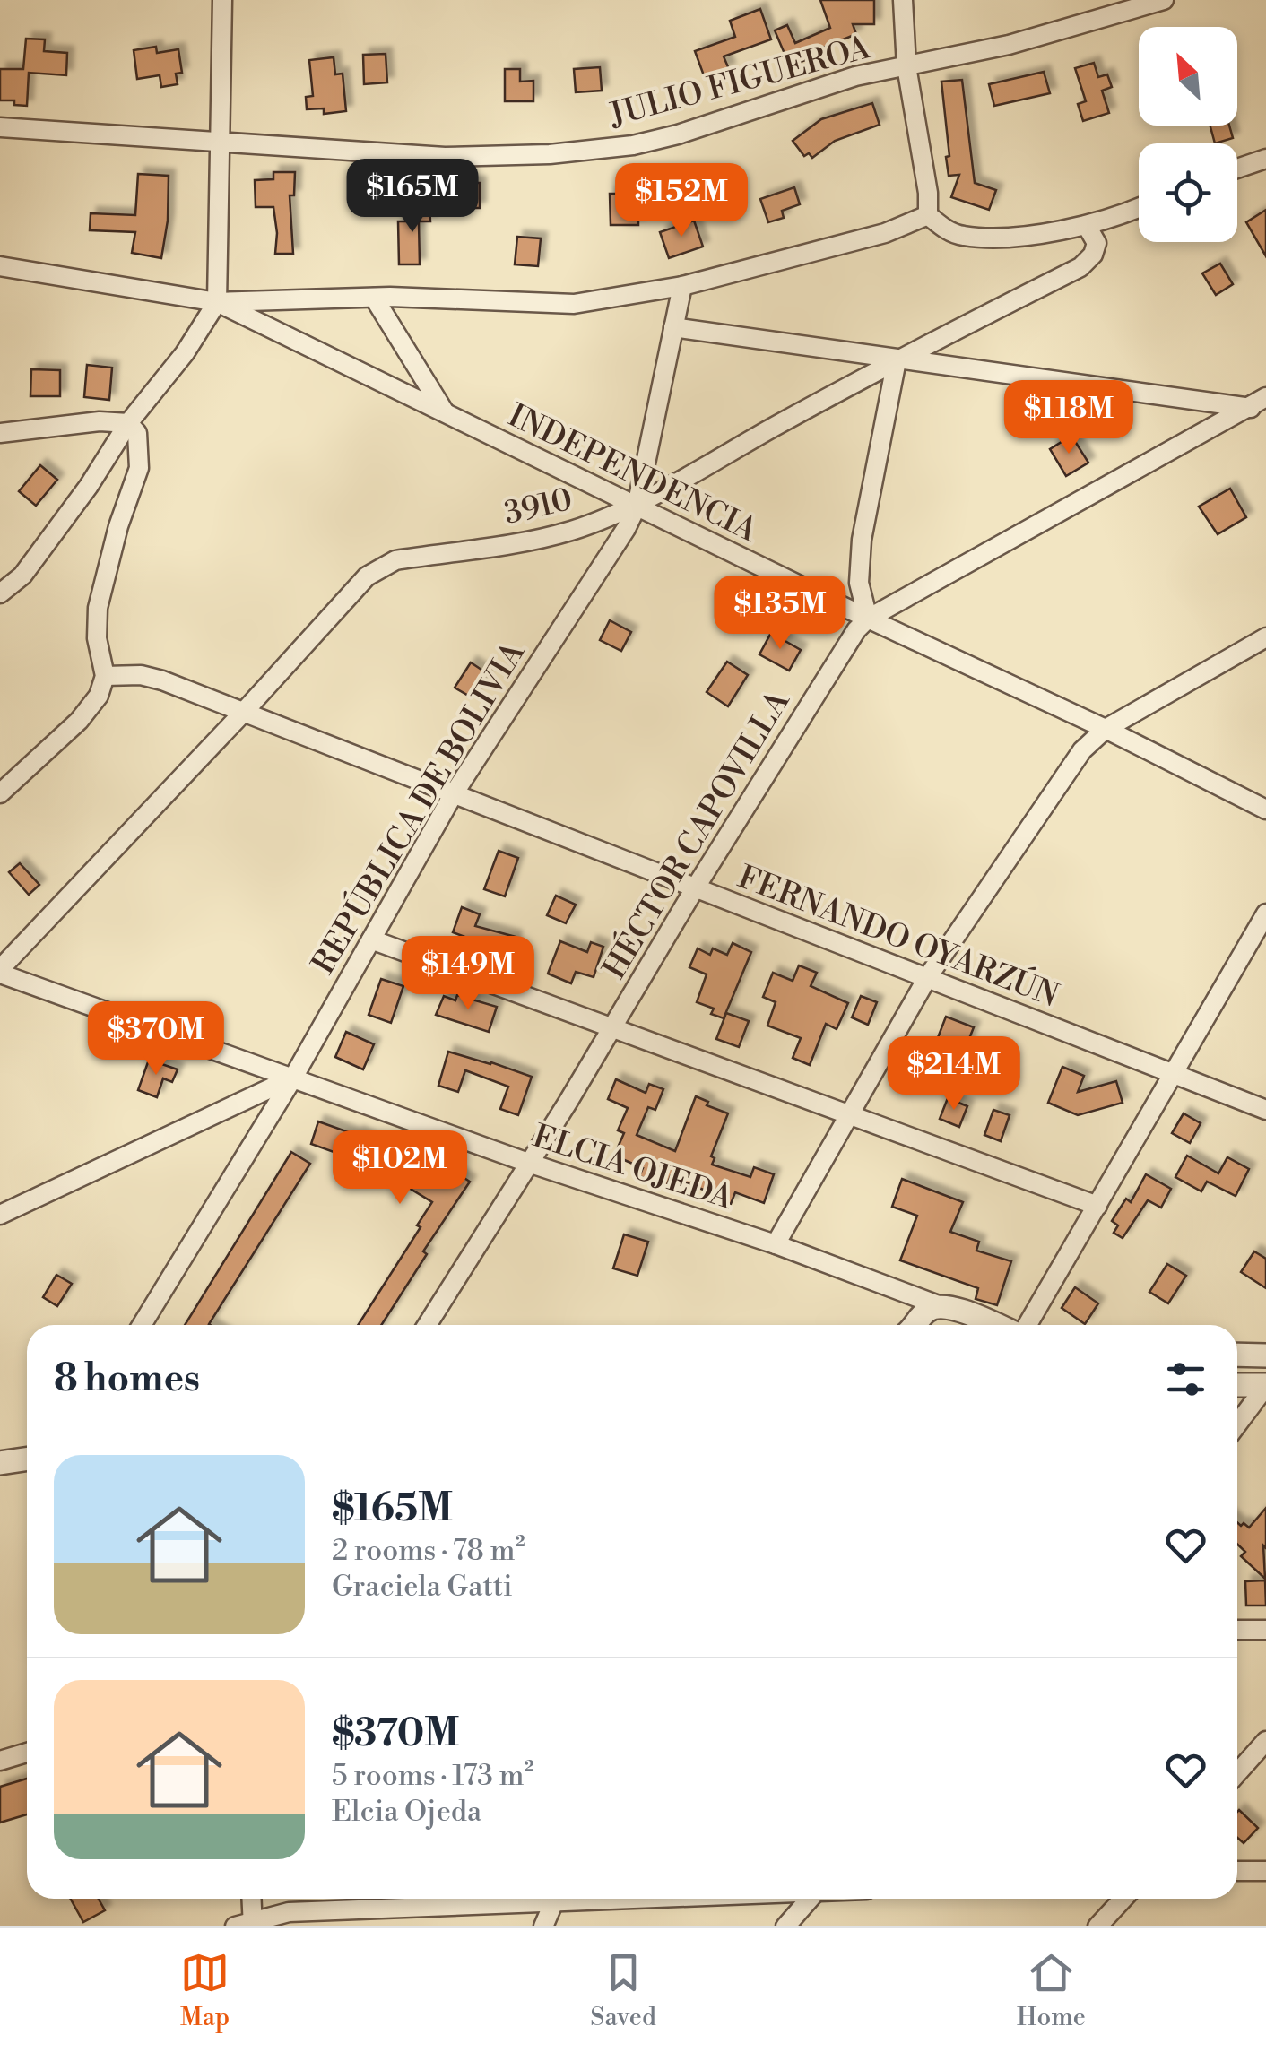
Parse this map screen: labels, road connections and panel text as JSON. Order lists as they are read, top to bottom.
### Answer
{
  "streets": {
    "street": [
      "JULIO FIGUEROA",
      "INDEPENDENCIA",
      "3910",
      "REPÚBLICA DE BOLIVIA",
      "HÉCTOR CAPOVILLA",
      "FERNANDO OYARZÚN",
      "ELCIA OJEDA"
    ]
  },
  "crossings": [
    ["INDEPENDENCIA", "3910"],
    ["INDEPENDENCIA", "REPÚBLICA DE BOLIVIA"],
    ["INDEPENDENCIA", "HÉCTOR CAPOVILLA"],
    ["3910", "REPÚBLICA DE BOLIVIA"],
    ["3910", "FERNANDO OYARZÚN"],
    ["3910", "ELCIA OJEDA"],
    ["REPÚBLICA DE BOLIVIA", "FERNANDO OYARZÚN"],
    ["REPÚBLICA DE BOLIVIA", "ELCIA OJEDA"],
    ["HÉCTOR CAPOVILLA", "FERNANDO OYARZÚN"],
    ["HÉCTOR CAPOVILLA", "ELCIA OJEDA"]
  ],
  "north": "top left",
  "page": {
    "price": [
      "$165M",
      "$152M",
      "$118M",
      "$135M",
      "$149M",
      "$370M",
      "$214M",
      "$102M"
    ],
    "heading": "8 homes",
    "list": [
      {
        "name": "$165M",
        "note": "2 rooms · 78 m² · Graciela Gatti"
      },
      {
        "name": "$370M",
        "note": "5 rooms · 173 m² · Elcia Ojeda"
      }
    ],
    "tabs": ["Map", "Saved", "Home"]
  }
}
